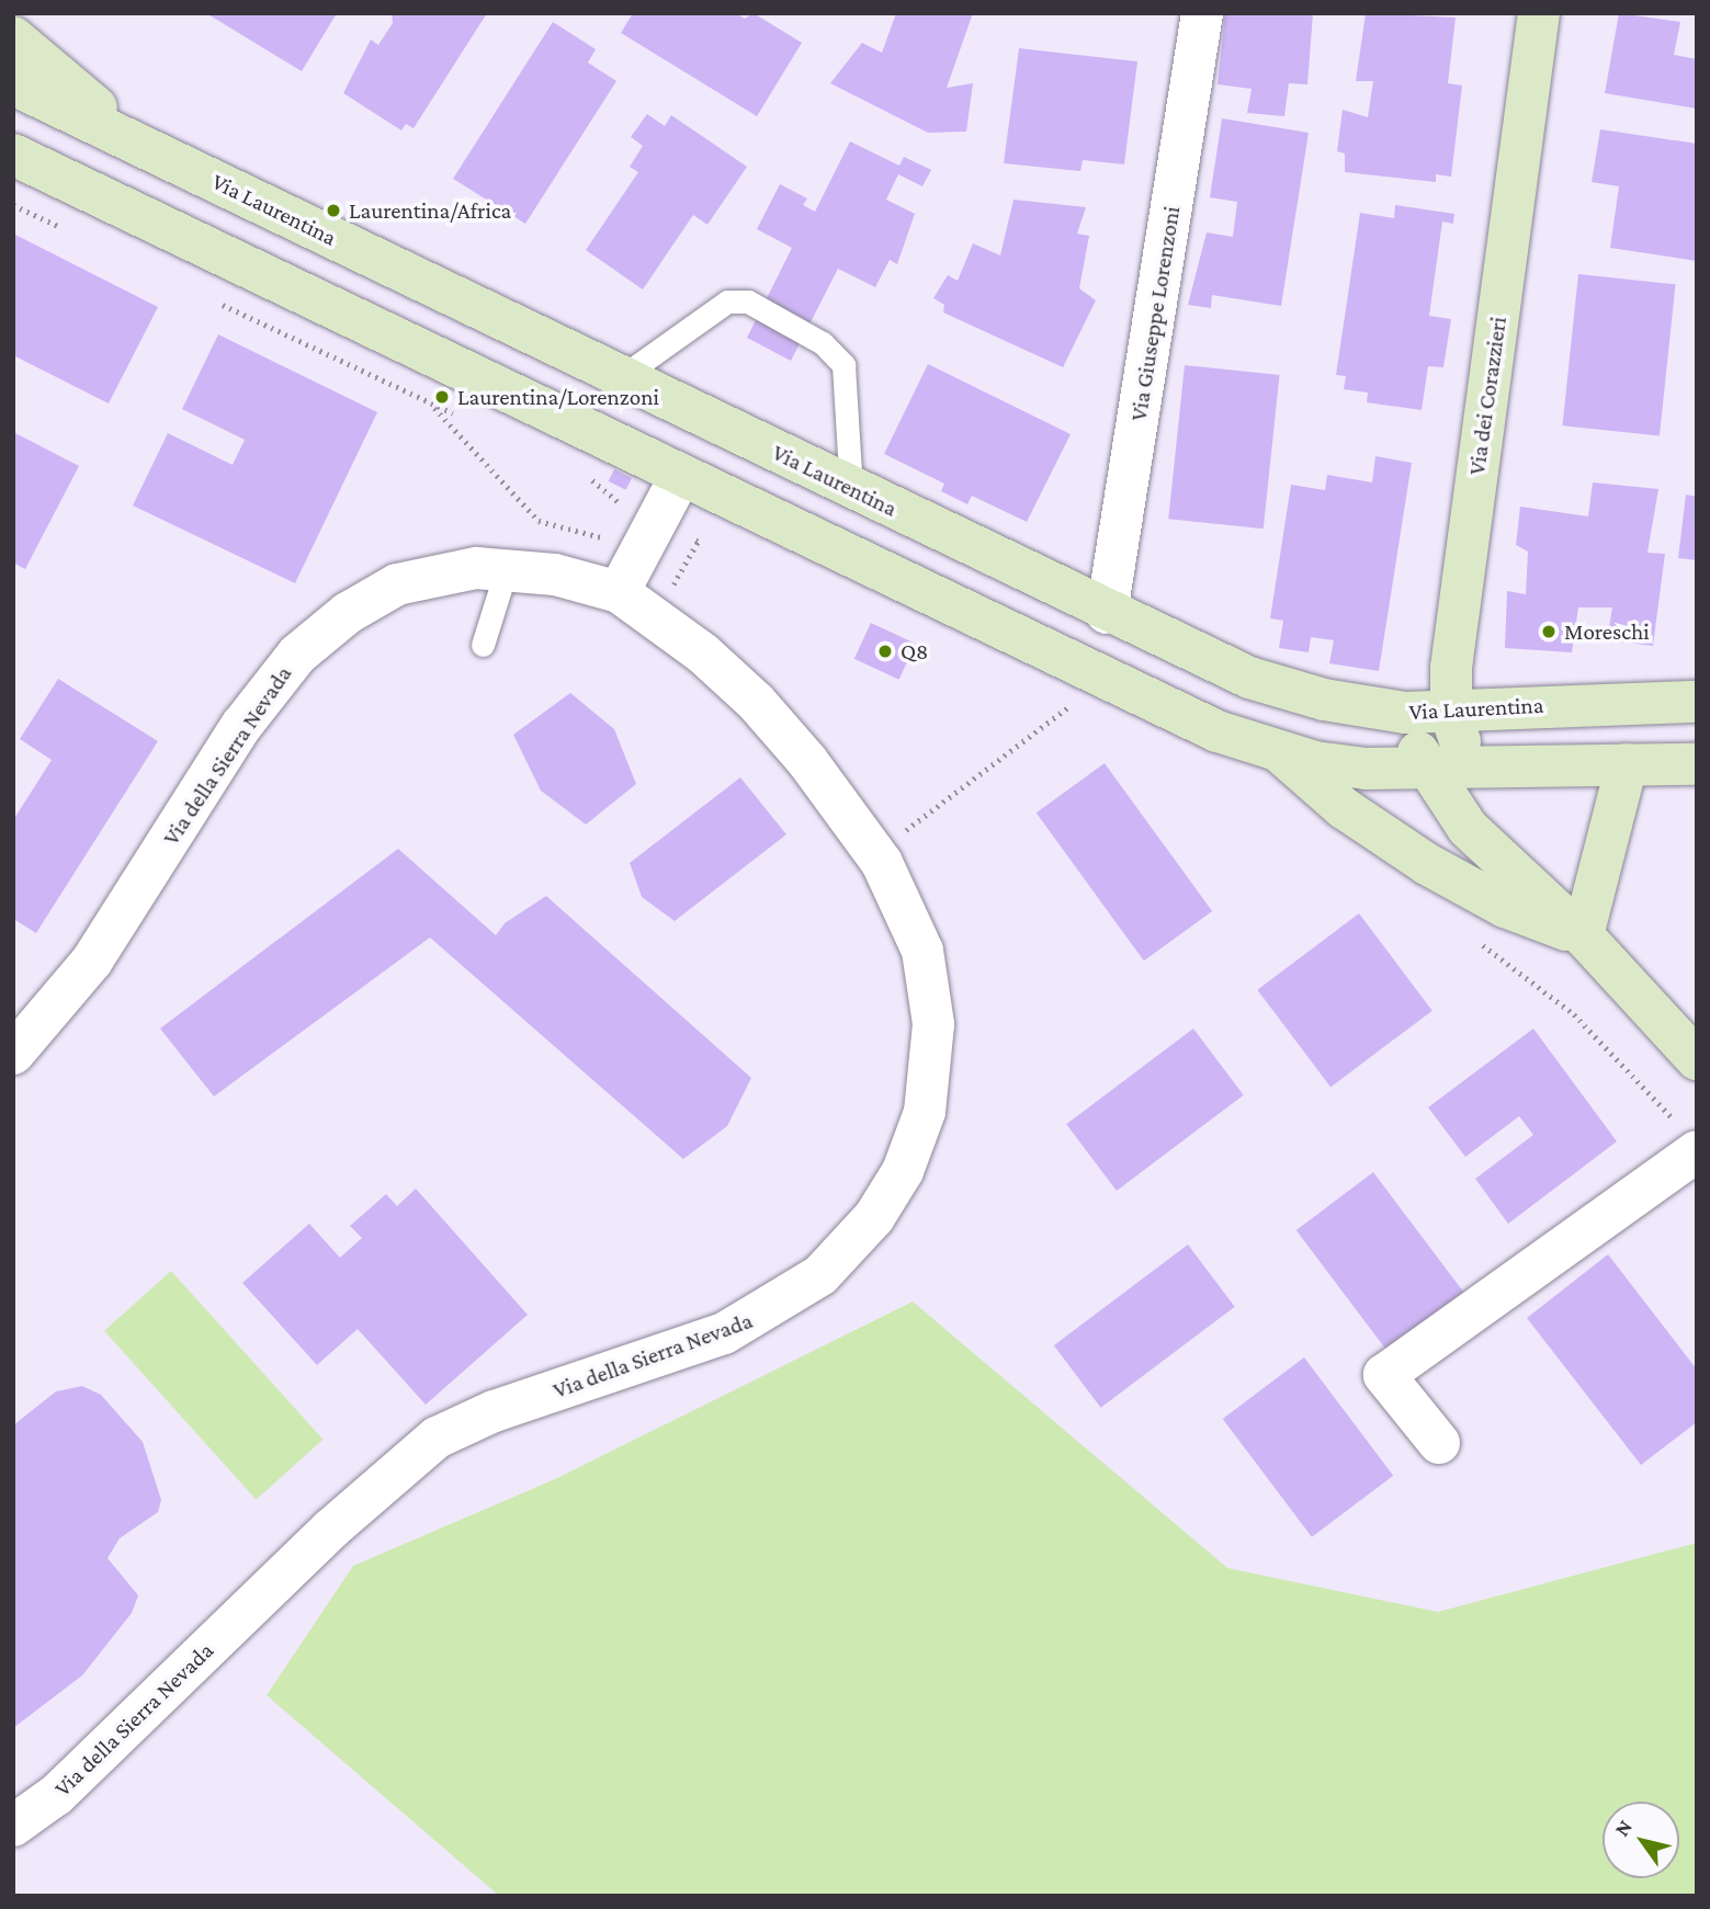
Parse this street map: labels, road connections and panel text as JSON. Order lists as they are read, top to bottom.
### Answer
{
  "streets": {
    "main road": ["Via Laurentina", "Via dei Corazzieri"],
    "street": ["Via Giuseppe Lorenzoni", "Via della Sierra Nevada"]
  },
  "crossings": [
    ["Via Laurentina", "Via Giuseppe Lorenzoni"],
    ["Via Laurentina", "Via dei Corazzieri"]
  ],
  "places": [
    "Laurentina/Africa",
    "Laurentina/Lorenzoni",
    "Moreschi",
    "Q8"
  ],
  "north": "top left"
}
